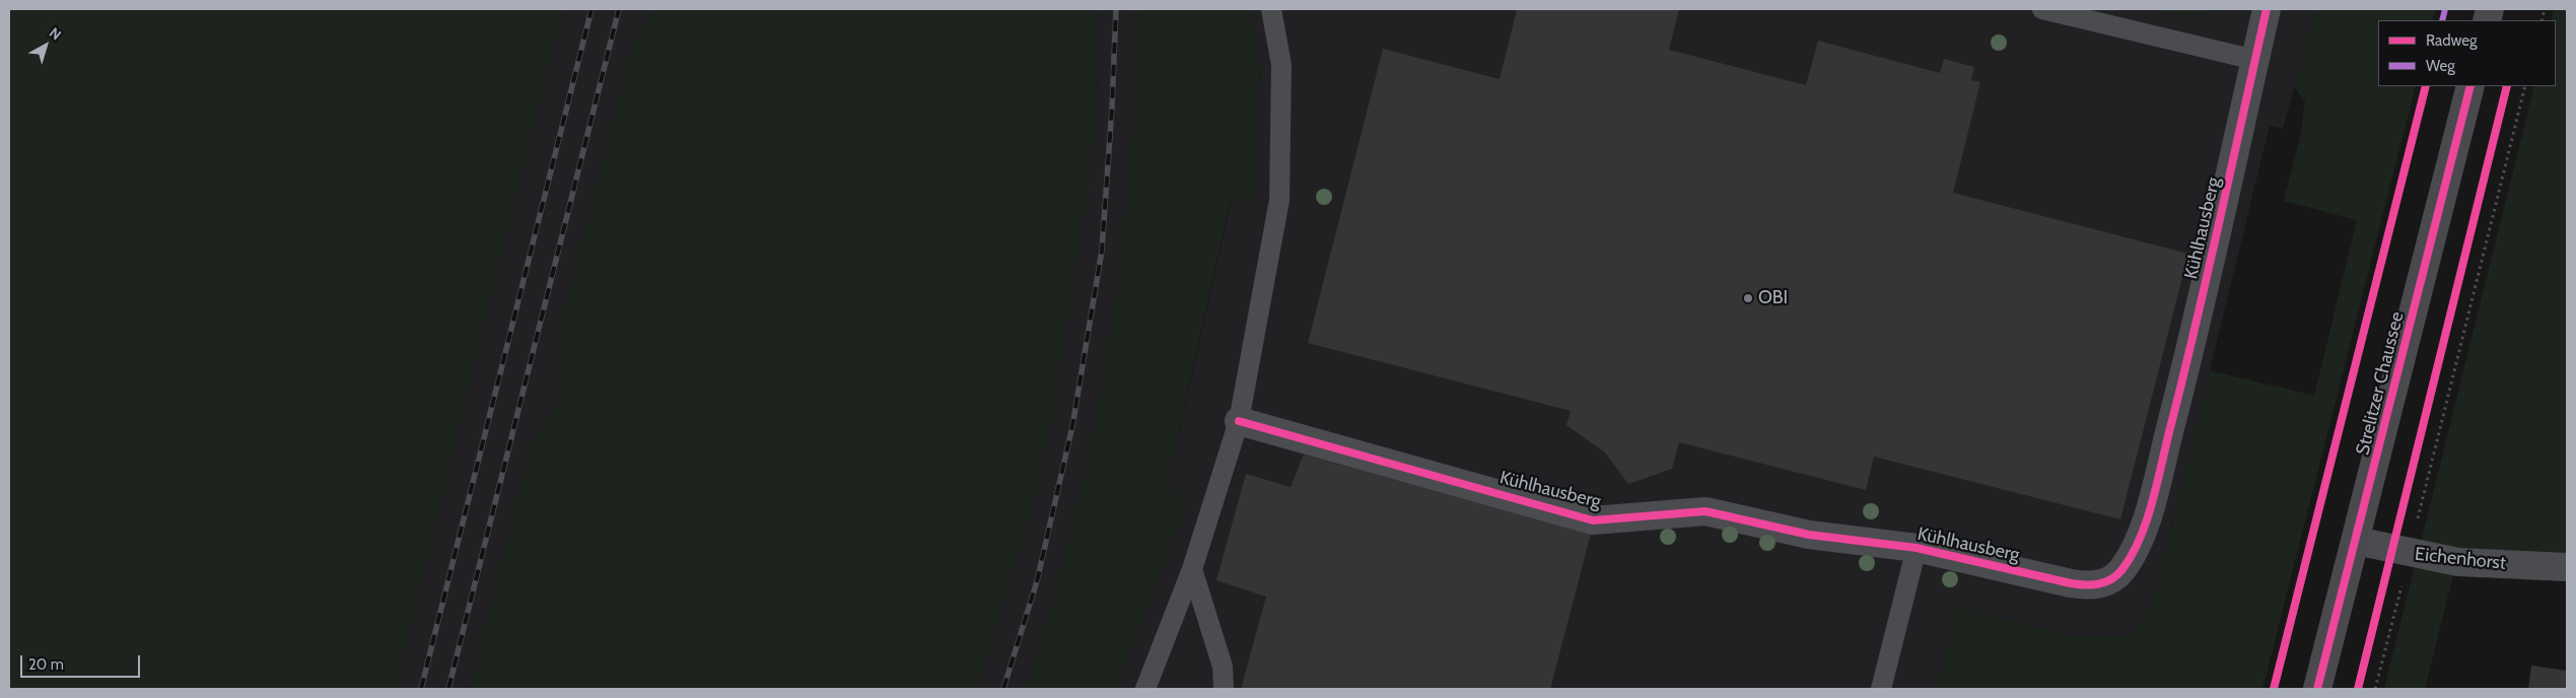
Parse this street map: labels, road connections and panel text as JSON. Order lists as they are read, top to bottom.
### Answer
{
  "streets": {
    "main road": ["Strelitzer Chaussee"],
    "street": ["Kühlhausberg", "Eichenhorst"]
  },
  "crossings": [
    ["Strelitzer Chaussee", "Eichenhorst"]
  ],
  "places": ["OBI"],
  "legend": ["Radweg", "Weg"],
  "scale_bar": "20 m",
  "north": "top right"
}
